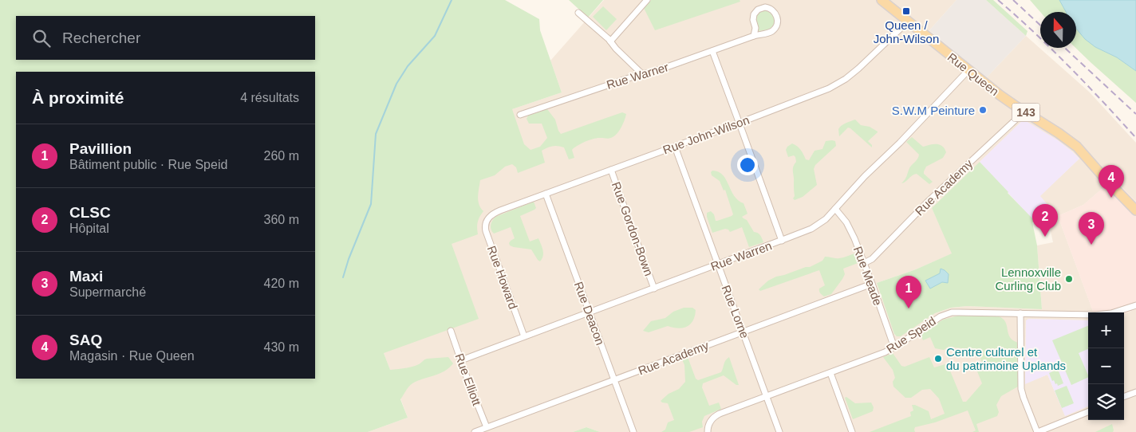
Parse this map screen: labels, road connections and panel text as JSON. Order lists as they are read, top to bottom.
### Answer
{
  "streets": {
    "main road": ["Rue Queen", "143"],
    "street": [
      "Rue Warner",
      "Rue John-Wilson",
      "Rue Academy",
      "Rue Gordon-Bown",
      "Rue Warren",
      "Rue Meade",
      "Rue Howard",
      "Rue Lorne",
      "Rue Deacon",
      "Rue Speid",
      "Rue Elliott"
    ]
  },
  "crossings": [
    ["Rue Queen", "Rue John-Wilson"],
    ["Rue Queen", "Rue Academy"],
    ["Rue Queen", "Rue Warren"],
    ["Rue John-Wilson", "Rue Gordon-Bown"],
    ["Rue John-Wilson", "Rue Howard"],
    ["Rue John-Wilson", "Rue Lorne"],
    ["Rue John-Wilson", "Rue Deacon"],
    ["Rue Academy", "Rue Meade"],
    ["Rue Academy", "Rue Lorne"],
    ["Rue Academy", "Rue Deacon"],
    ["Rue Academy", "Rue Elliott"],
    ["Rue Gordon-Bown", "Rue Warren"],
    ["Rue Warren", "Rue Meade"],
    ["Rue Warren", "Rue Howard"],
    ["Rue Warren", "Rue Lorne"],
    ["Rue Warren", "Rue Deacon"],
    ["Rue Warren", "Rue Elliott"],
    ["Rue Meade", "Rue Speid"],
    ["Rue Lorne", "Rue Speid"]
  ],
  "places": {
    "transit": ["Queen / John-Wilson"],
    "other": ["S.W.M Peinture", "Lennoxville Curling Club", "Centre culturel et du patrimoine Uplands"]
  },
  "north": "top",
  "page": {
    "search": "Rechercher",
    "heading": ["À proximité", "4 résultats"],
    "list": [
      {
        "mark": "1",
        "name": "Pavillion",
        "note": "Bâtiment public · Rue Speid",
        "value": "260 m"
      },
      {
        "mark": "2",
        "name": "CLSC",
        "note": "Hôpital",
        "value": "360 m"
      },
      {
        "mark": "3",
        "name": "Maxi",
        "note": "Supermarché",
        "value": "420 m"
      },
      {
        "mark": "4",
        "name": "SAQ",
        "note": "Magasin · Rue Queen",
        "value": "430 m"
      }
    ],
    "pins": [
      "4",
      "2",
      "3",
      "1"
    ],
    "map_buttons": ["+", "−"]
  }
}
